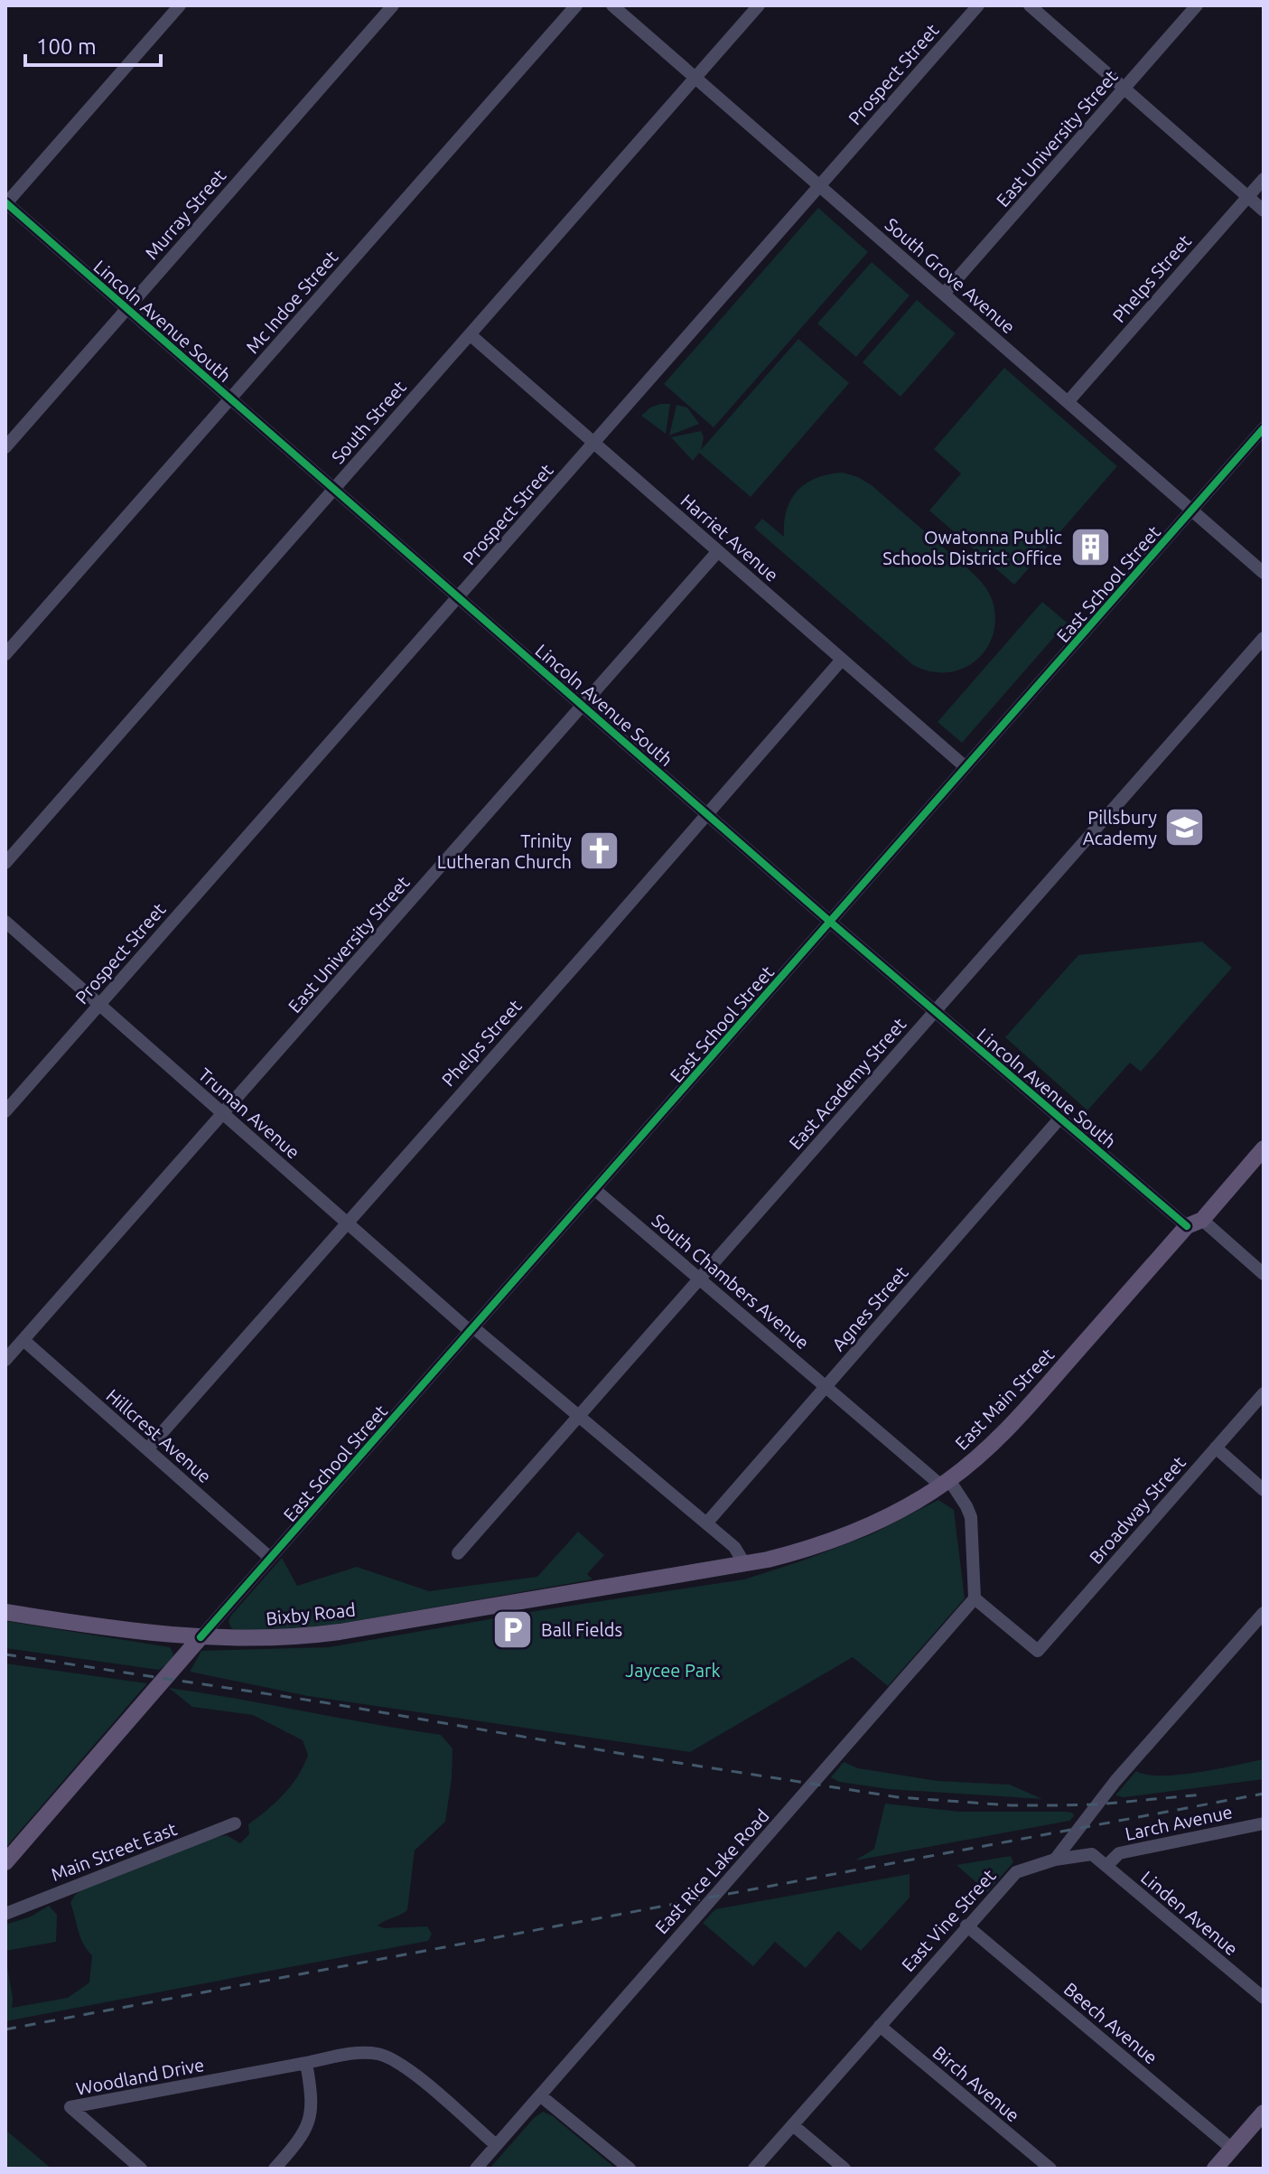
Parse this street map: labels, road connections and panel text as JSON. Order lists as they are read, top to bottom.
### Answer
{
  "streets": {
    "main road": ["East School Street", "East Main Street", "Bixby Road"],
    "street": [
      "Prospect Street",
      "East University Street",
      "Murray Street",
      "South Grove Avenue",
      "Phelps Street",
      "Mc Indoe Street",
      "Lincoln Avenue South",
      "South Street",
      "Harriet Avenue",
      "East Academy Street",
      "Truman Avenue",
      "South Chambers Avenue",
      "Agnes Street",
      "Hillcrest Avenue",
      "Broadway Street",
      "Larch Avenue",
      "Main Street East",
      "East Rice Lake Road",
      "Linden Avenue",
      "East Vine Street",
      "Beech Avenue",
      "Woodland Drive",
      "Birch Avenue"
    ]
  },
  "crossings": [
    ["Prospect Street", "South Grove Avenue"],
    ["Prospect Street", "Lincoln Avenue South"],
    ["Prospect Street", "Harriet Avenue"],
    ["Prospect Street", "Truman Avenue"],
    ["East University Street", "South Grove Avenue"],
    ["East University Street", "Lincoln Avenue South"],
    ["East University Street", "Harriet Avenue"],
    ["East University Street", "Truman Avenue"],
    ["East University Street", "Hillcrest Avenue"],
    ["Murray Street", "Lincoln Avenue South"],
    ["South Grove Avenue", "Phelps Street"],
    ["South Grove Avenue", "South Street"],
    ["South Grove Avenue", "East School Street"],
    ["Phelps Street", "Lincoln Avenue South"],
    ["Phelps Street", "Harriet Avenue"],
    ["Phelps Street", "Truman Avenue"],
    ["Phelps Street", "Hillcrest Avenue"],
    ["Mc Indoe Street", "Lincoln Avenue South"],
    ["Lincoln Avenue South", "South Street"],
    ["Lincoln Avenue South", "East School Street"],
    ["Lincoln Avenue South", "East Academy Street"],
    ["Lincoln Avenue South", "Agnes Street"],
    ["Lincoln Avenue South", "East Main Street"],
    ["South Street", "Harriet Avenue"],
    ["Harriet Avenue", "East School Street"],
    ["East School Street", "Truman Avenue"],
    ["East School Street", "South Chambers Avenue"],
    ["East School Street", "Hillcrest Avenue"],
    ["East School Street", "Bixby Road"],
    ["East Academy Street", "Truman Avenue"],
    ["East Academy Street", "South Chambers Avenue"],
    ["Truman Avenue", "Agnes Street"],
    ["Truman Avenue", "East Main Street"],
    ["South Chambers Avenue", "Agnes Street"],
    ["South Chambers Avenue", "East Main Street"],
    ["South Chambers Avenue", "Broadway Street"],
    ["South Chambers Avenue", "East Rice Lake Road"],
    ["East Main Street", "Bixby Road"],
    ["Broadway Street", "East Rice Lake Road"],
    ["Larch Avenue", "Linden Avenue"],
    ["East Rice Lake Road", "Woodland Drive"],
    ["Linden Avenue", "East Vine Street"],
    ["East Vine Street", "Beech Avenue"],
    ["East Vine Street", "Birch Avenue"]
  ],
  "parks": ["Jaycee Park"],
  "places": {
    "building": ["Owatonna Public Schools District Office"],
    "school or university": ["Pillsbury Academy"],
    "church": ["Trinity Lutheran Church"],
    "parking": ["Ball Fields"]
  },
  "scale_bar": "100 m"
}
